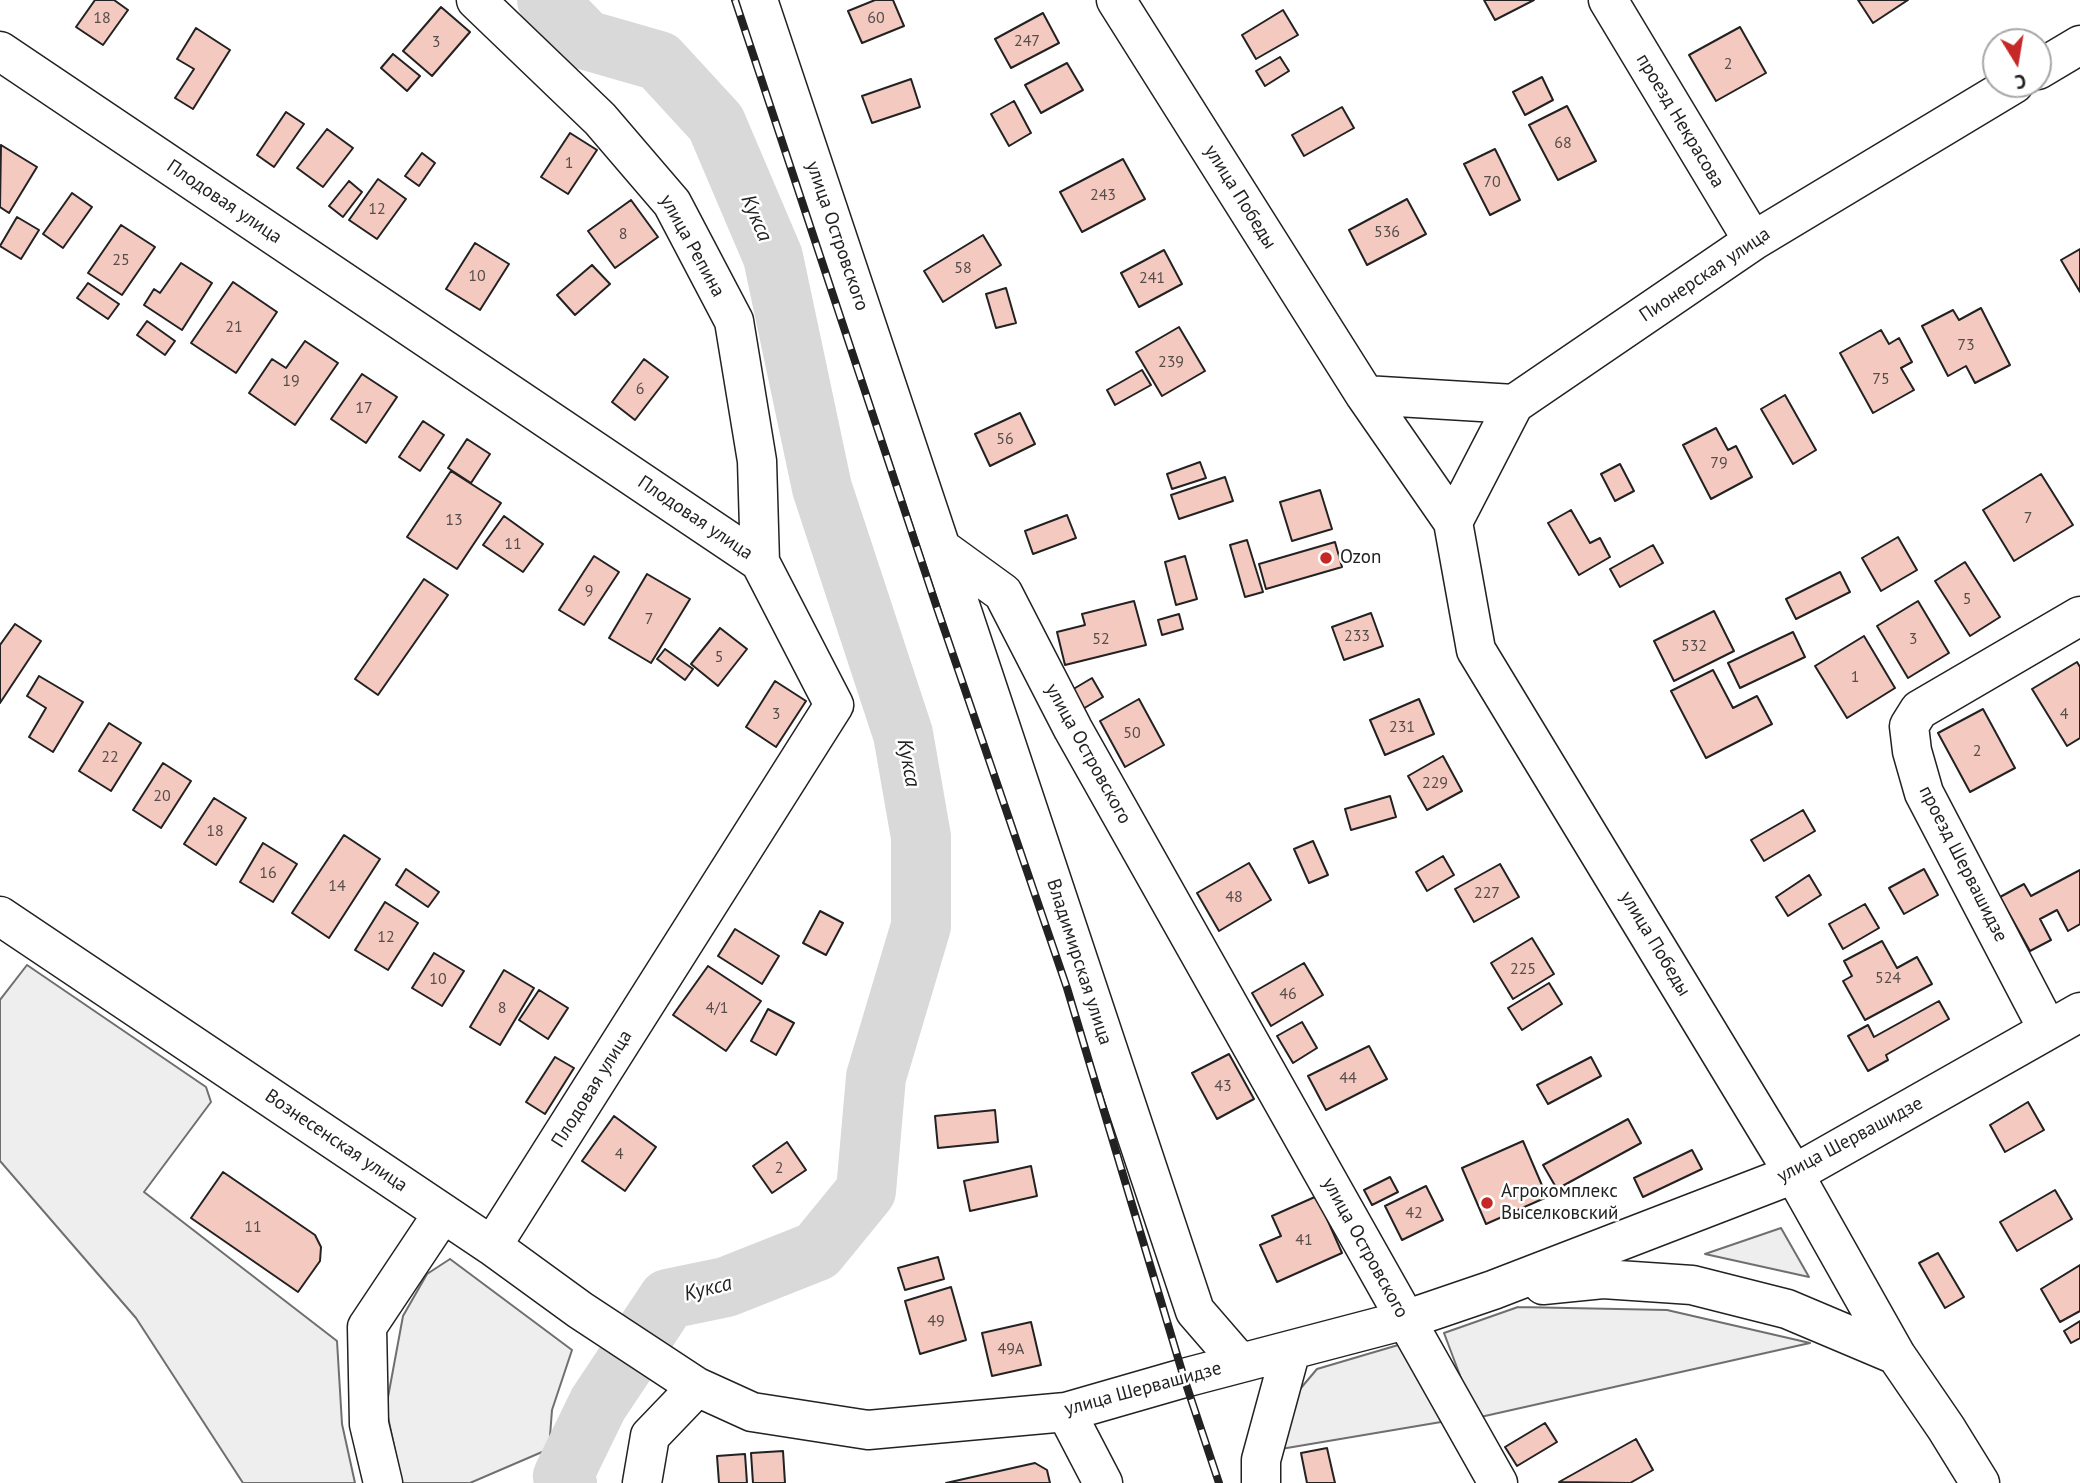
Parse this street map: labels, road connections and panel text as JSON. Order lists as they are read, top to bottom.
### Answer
{
  "streets": {
    "street": [
      "проезд Некрасова",
      "улица Победы",
      "Плодовая улица",
      "улица Островского",
      "улица Репина",
      "Пионерская улица",
      "проезд Шервашидзе",
      "Владимирская улица",
      "улица Шервашидзе",
      "Вознесенская улица"
    ]
  },
  "crossings": [
    ["проезд Некрасова", "Пионерская улица"],
    ["улица Победы", "Пионерская улица"],
    ["улица Победы", "улица Шервашидзе"],
    ["Плодовая улица", "улица Репина"],
    ["Плодовая улица", "Вознесенская улица"],
    ["улица Островского", "Владимирская улица"],
    ["улица Островского", "улица Шервашидзе"],
    ["проезд Шервашидзе", "улица Шервашидзе"],
    ["Владимирская улица", "улица Шервашидзе"],
    ["улица Шервашидзе", "Вознесенская улица"]
  ],
  "water": ["Кукса"],
  "places": ["Ozon", "Агрокомплекс Выселковский"],
  "house_numbers": [
    "18",
    "60",
    "247",
    "3",
    "2",
    "68",
    "1",
    "70",
    "243",
    "12",
    "536",
    "8",
    "25",
    "58",
    "10",
    "241",
    "21",
    "73",
    "239",
    "75",
    "19",
    "6",
    "17",
    "56",
    "79",
    "7",
    "13",
    "11",
    "9",
    "5",
    "7",
    "233",
    "52",
    "3",
    "532",
    "5",
    "1",
    "3",
    "4",
    "231",
    "50",
    "2",
    "22",
    "229",
    "20",
    "18",
    "16",
    "14",
    "227",
    "48",
    "12",
    "225",
    "524",
    "10",
    "46",
    "8",
    "4/1",
    "44",
    "43",
    "4",
    "2",
    "42",
    "11",
    "41",
    "49",
    "49А"
  ],
  "north": "bottom"
}
